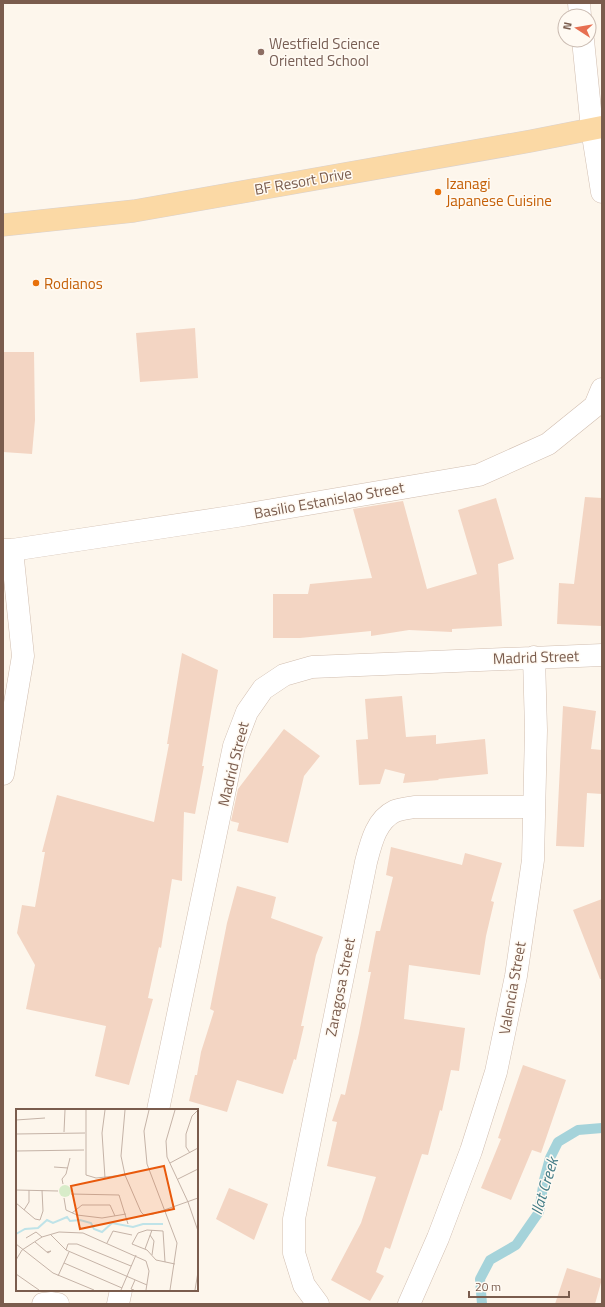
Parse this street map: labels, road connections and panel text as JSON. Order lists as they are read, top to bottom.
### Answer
{
  "streets": {
    "main road": ["BF Resort Drive"],
    "street": [
      "Basilio Estanislao Street",
      "Madrid Street",
      "Zaragosa Street",
      "Valencia Street"
    ]
  },
  "crossings": [
    ["Madrid Street", "Valencia Street"],
    ["Zaragosa Street", "Valencia Street"]
  ],
  "water": ["Ilat Creek"],
  "places": ["Westfield Science Oriented School", "Izanagi Japanese Cuisine", "Rodianos"],
  "scale_bar": "20 m",
  "north": "left"
}
